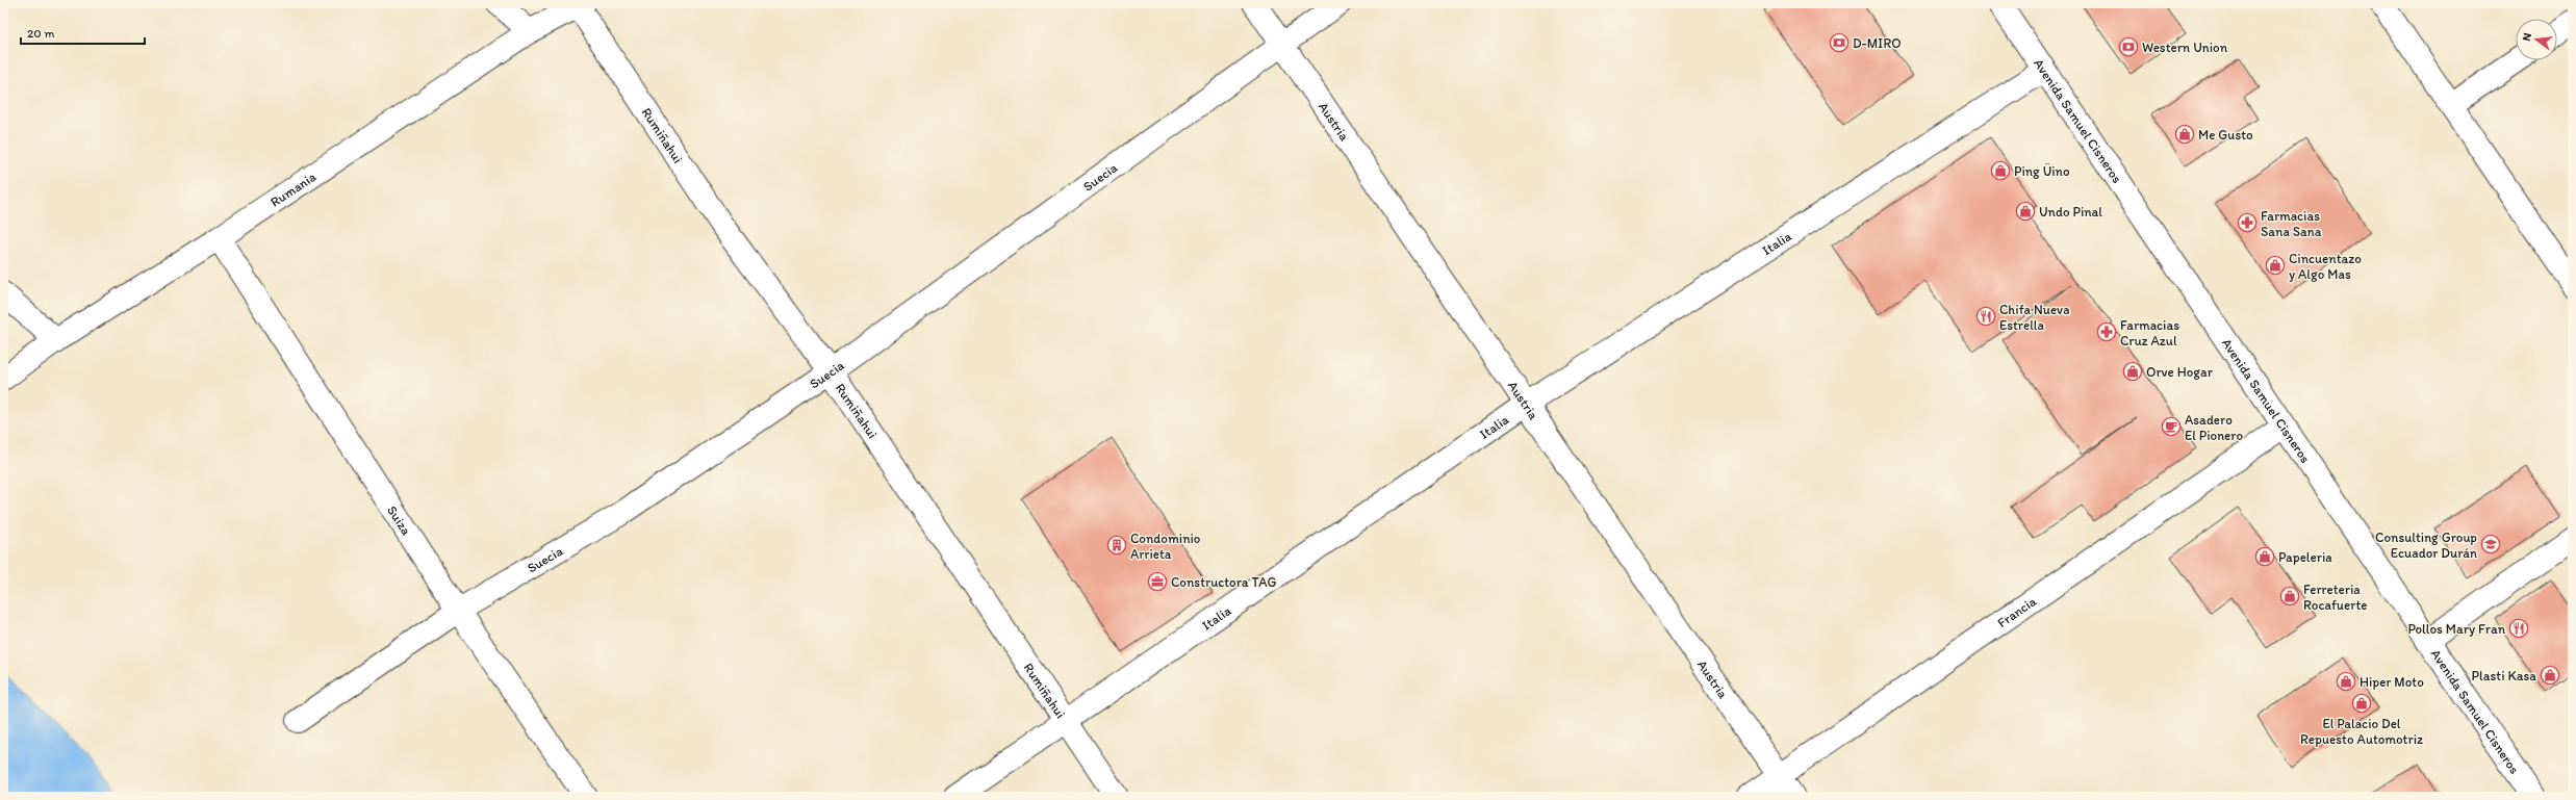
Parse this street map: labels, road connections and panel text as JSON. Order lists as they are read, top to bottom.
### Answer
{
  "streets": {
    "street": [
      "Austria",
      "Avenida Samuel Cisneros",
      "Rumiñahui",
      "Suecia",
      "Rumania",
      "Italia",
      "Suiza",
      "Francia"
    ]
  },
  "crossings": [
    ["Austria", "Suecia"],
    ["Austria", "Italia"],
    ["Austria", "Francia"],
    ["Avenida Samuel Cisneros", "Italia"],
    ["Avenida Samuel Cisneros", "Francia"],
    ["Rumiñahui", "Suecia"],
    ["Rumiñahui", "Rumania"],
    ["Rumiñahui", "Italia"],
    ["Suecia", "Suiza"],
    ["Rumania", "Suiza"]
  ],
  "places": {
    "bank": ["D-MIRO", "Western Union"],
    "shop": [
      "Me Gusto",
      "Ping Üino",
      "Undo Pinal",
      "Cincuentazo y Algo Mas",
      "Orve Hogar",
      "Papeleria",
      "Ferreteria Rocafuerte",
      "Plasti Kasa",
      "Hiper Moto",
      "El Palacio Del Repuesto Automotriz"
    ],
    "pharmacy": ["Farmacias Sana Sana", "Farmacias Cruz Azul"],
    "restaurant": ["Chifa Nueva Estrella", "Pollos Mary Fran"],
    "cafe": ["Asadero El Pionero"],
    "school or university": ["Consulting Group Ecuador Durán"],
    "building": ["Condominio Arrieta"],
    "office": ["Constructora TAG"]
  },
  "scale_bar": "20 m",
  "north": "left"
}
